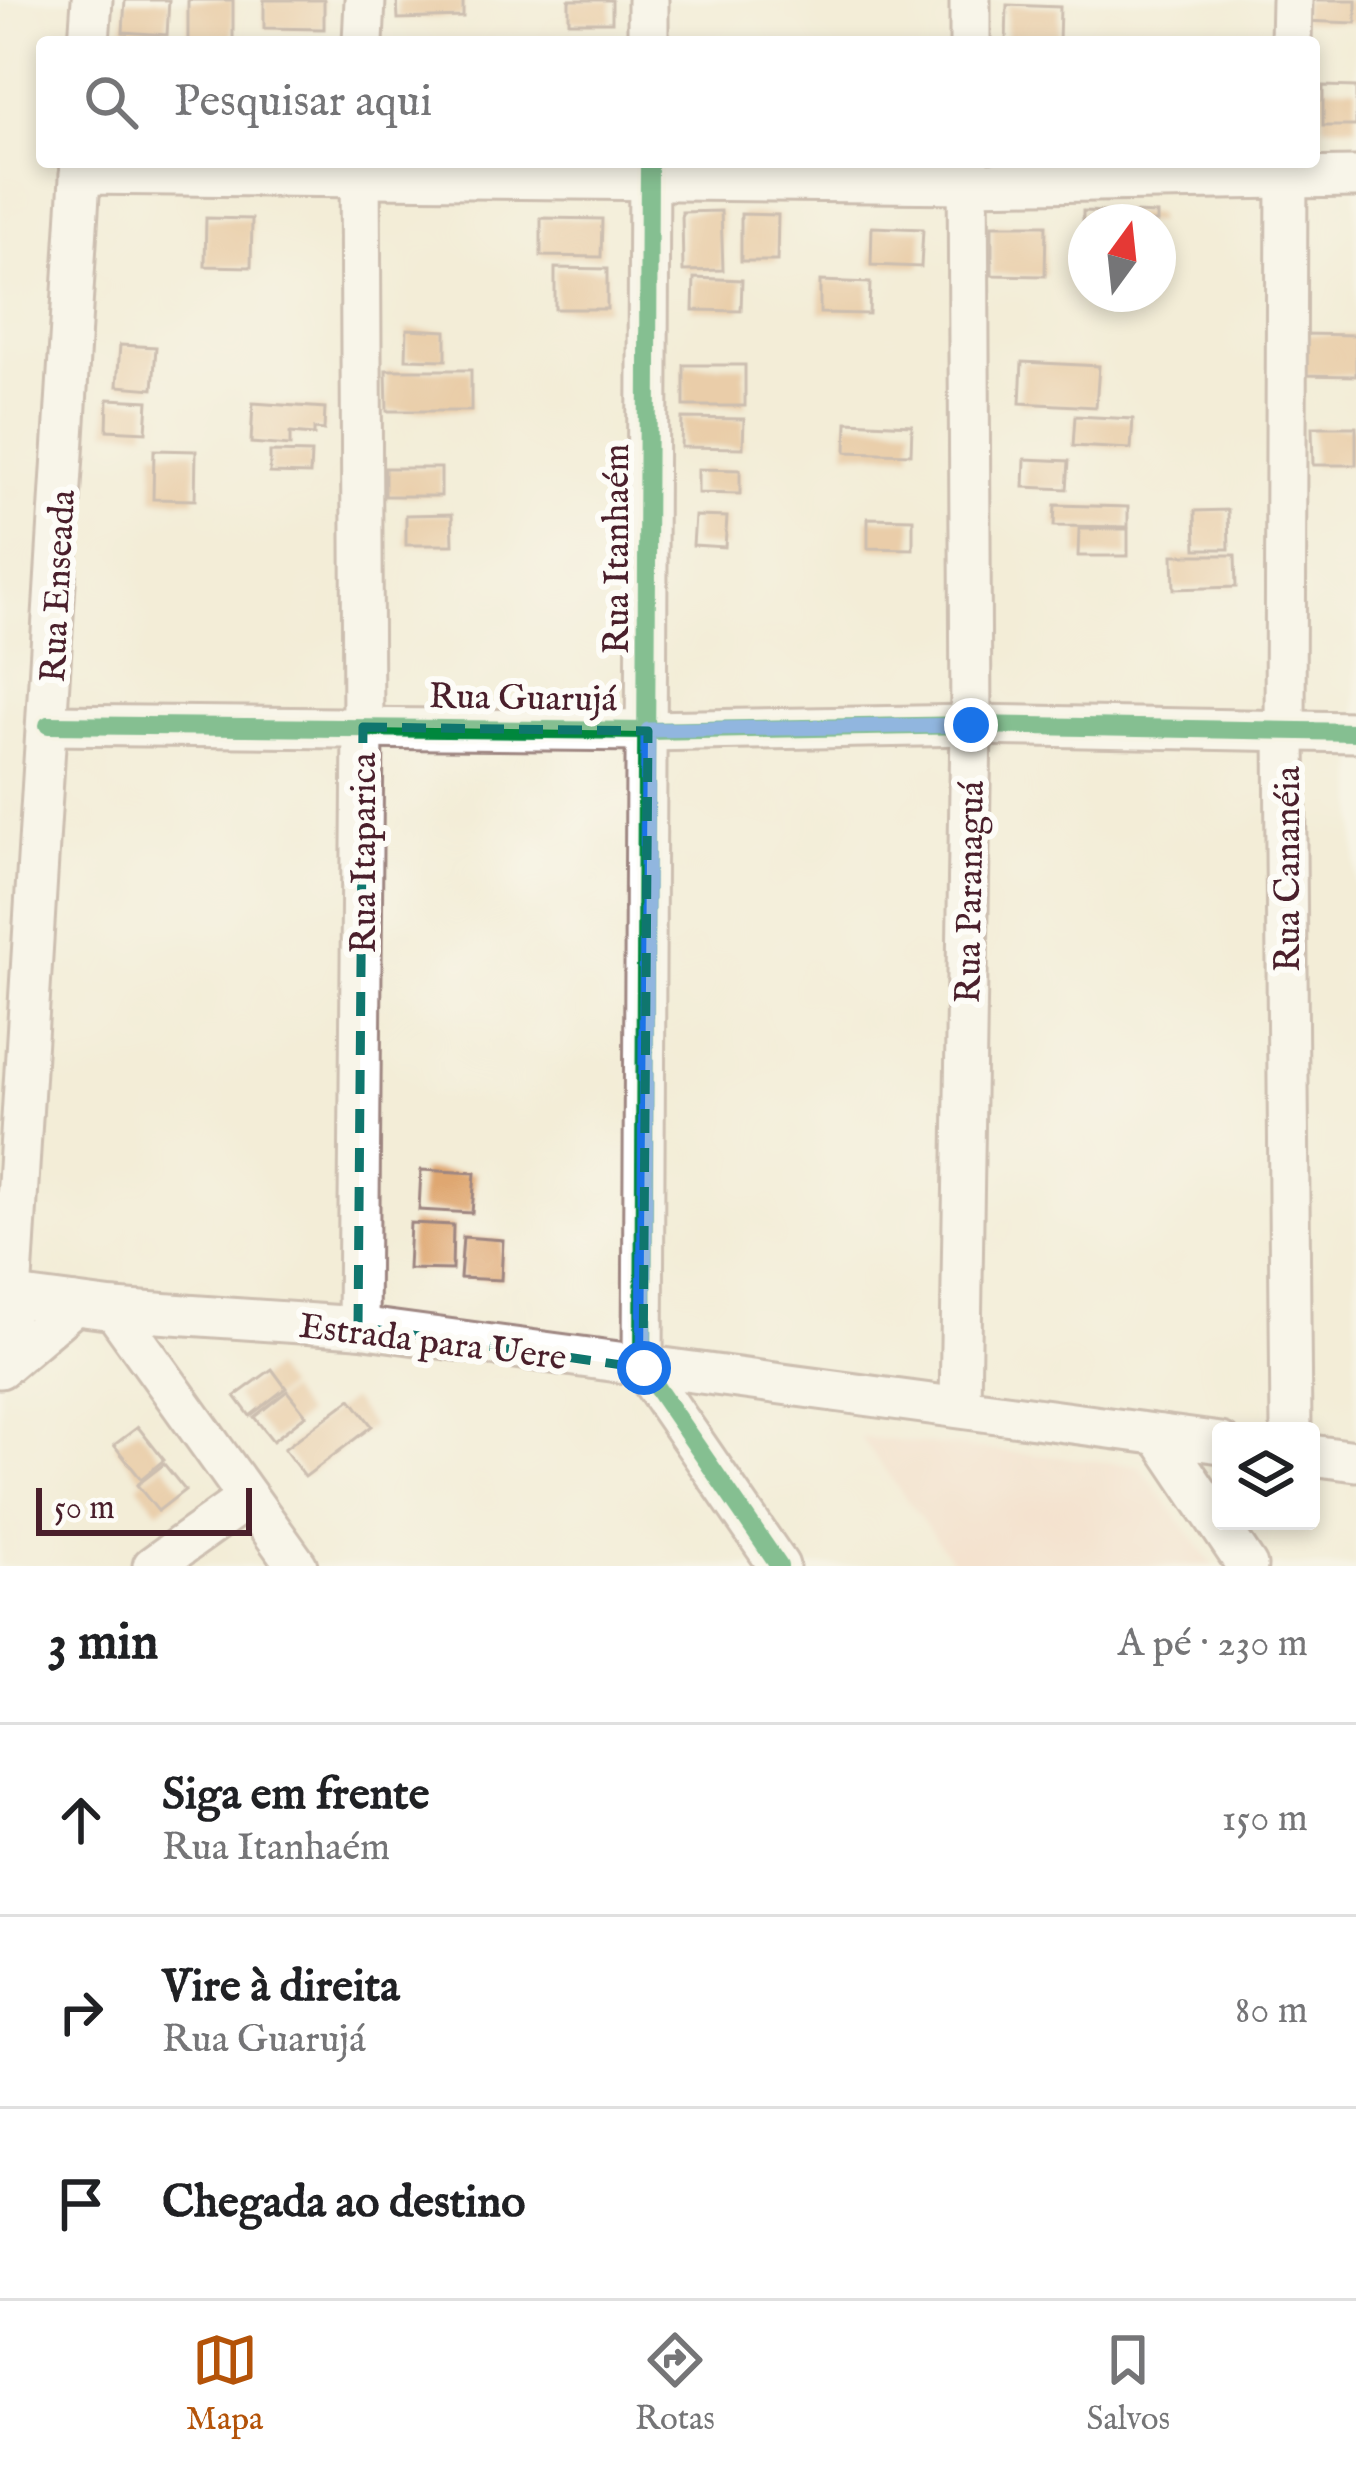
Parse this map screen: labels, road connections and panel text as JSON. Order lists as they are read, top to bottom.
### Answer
{
  "streets": {
    "street": [
      "Rua Itanhaém",
      "Rua Enseada",
      "Rua Guarujá",
      "Rua Itaparica",
      "Rua Cananéia",
      "Rua Paranaguá",
      "Estrada para Uere"
    ]
  },
  "crossings": [
    ["Rua Itanhaém", "Rua Guarujá"],
    ["Rua Itanhaém", "Estrada para Uere"],
    ["Rua Enseada", "Rua Guarujá"],
    ["Rua Enseada", "Estrada para Uere"],
    ["Rua Guarujá", "Rua Itaparica"],
    ["Rua Guarujá", "Rua Cananéia"],
    ["Rua Guarujá", "Rua Paranaguá"],
    ["Rua Itaparica", "Estrada para Uere"],
    ["Rua Paranaguá", "Estrada para Uere"]
  ],
  "scale_bar": "50 m",
  "north": "top",
  "page": {
    "search": "Pesquisar aqui",
    "scale": "50 m",
    "heading": ["3 min", "A pé · 230 m"],
    "list": [
      ["Siga em frente", "Rua Itanhaém", "150 m"],
      ["Vire à direita", "Rua Guarujá", "80 m"],
      "Chegada ao destino"
    ],
    "nav": ["Mapa", "Rotas", "Salvos"]
  }
}
